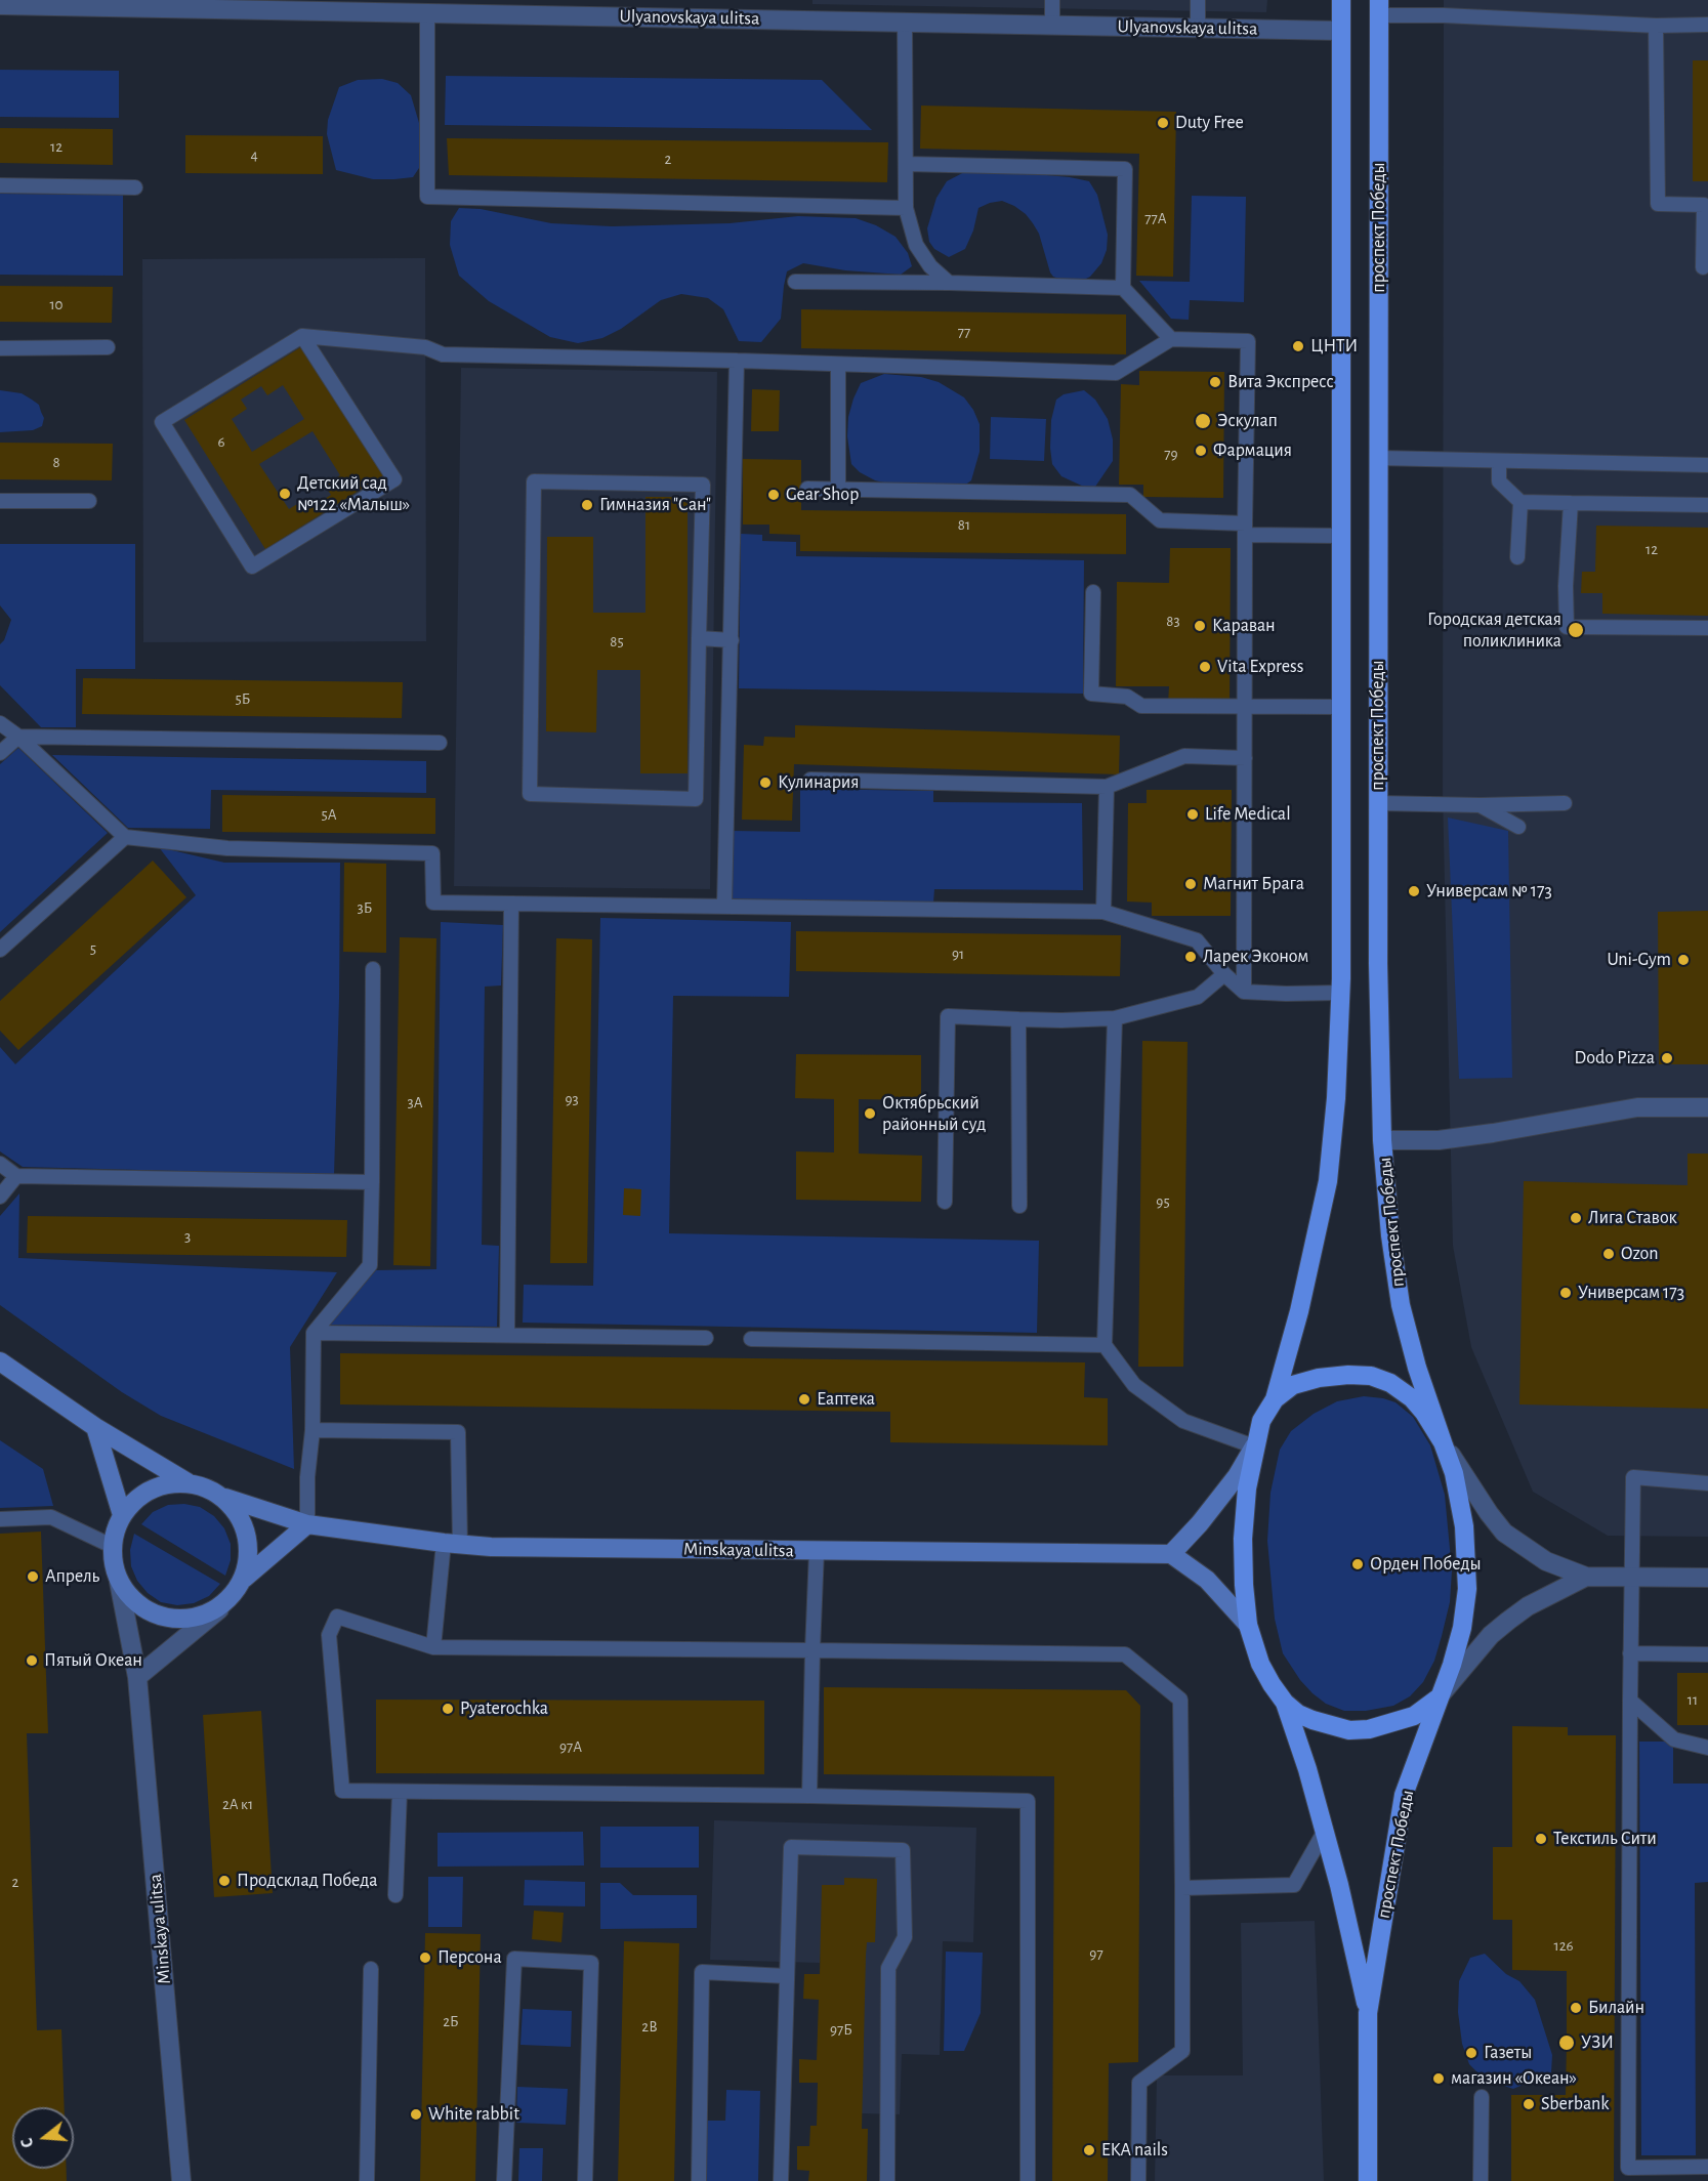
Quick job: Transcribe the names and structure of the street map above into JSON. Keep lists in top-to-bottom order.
{
  "streets": {
    "main road": ["проспект Победы", "Minskaya ulitsa"],
    "street": ["Ulyanovskaya ulitsa"]
  },
  "crossings": [
    ["Ulyanovskaya ulitsa", "проспект Победы"]
  ],
  "places": [
    "Duty Free",
    "ЦНТИ",
    "Вита Экспресс",
    "Эскулап",
    "Фармация",
    "Детский сад №122 «Малыш»",
    "Gear Shop",
    "Гимназия \"Сан\"",
    "Караван",
    "Городская детская поликлиника",
    "Vita Express",
    "Кулинария",
    "Life Medical",
    "Магнит Брага",
    "Универсам № 173",
    "Ларек Эконом",
    "Uni-Gym",
    "Dodo Pizza",
    "Октябрьский районный суд",
    "Лига Ставок",
    "Ozon",
    "Универсам 173",
    "Еаптека",
    "Орден Победы",
    "Апрель",
    "Пятый Океан",
    "Pyaterochka",
    "Текстиль Сити",
    "Продсклад Победа",
    "Персона",
    "Билайн",
    "УЗИ",
    "Газеты",
    "магазин «Океан»",
    "Sberbank",
    "White rabbit",
    "EKA nails"
  ],
  "house_numbers": [
    "12",
    "4",
    "2",
    "77А",
    "10",
    "77",
    "6",
    "79",
    "8",
    "81",
    "12",
    "83",
    "85",
    "5Б",
    "5А",
    "3Б",
    "5",
    "91",
    "93",
    "3А",
    "95",
    "3",
    "11",
    "97А",
    "2А к1",
    "2",
    "126",
    "97",
    "2Б",
    "2В",
    "97Б"
  ],
  "north": "left"
}
